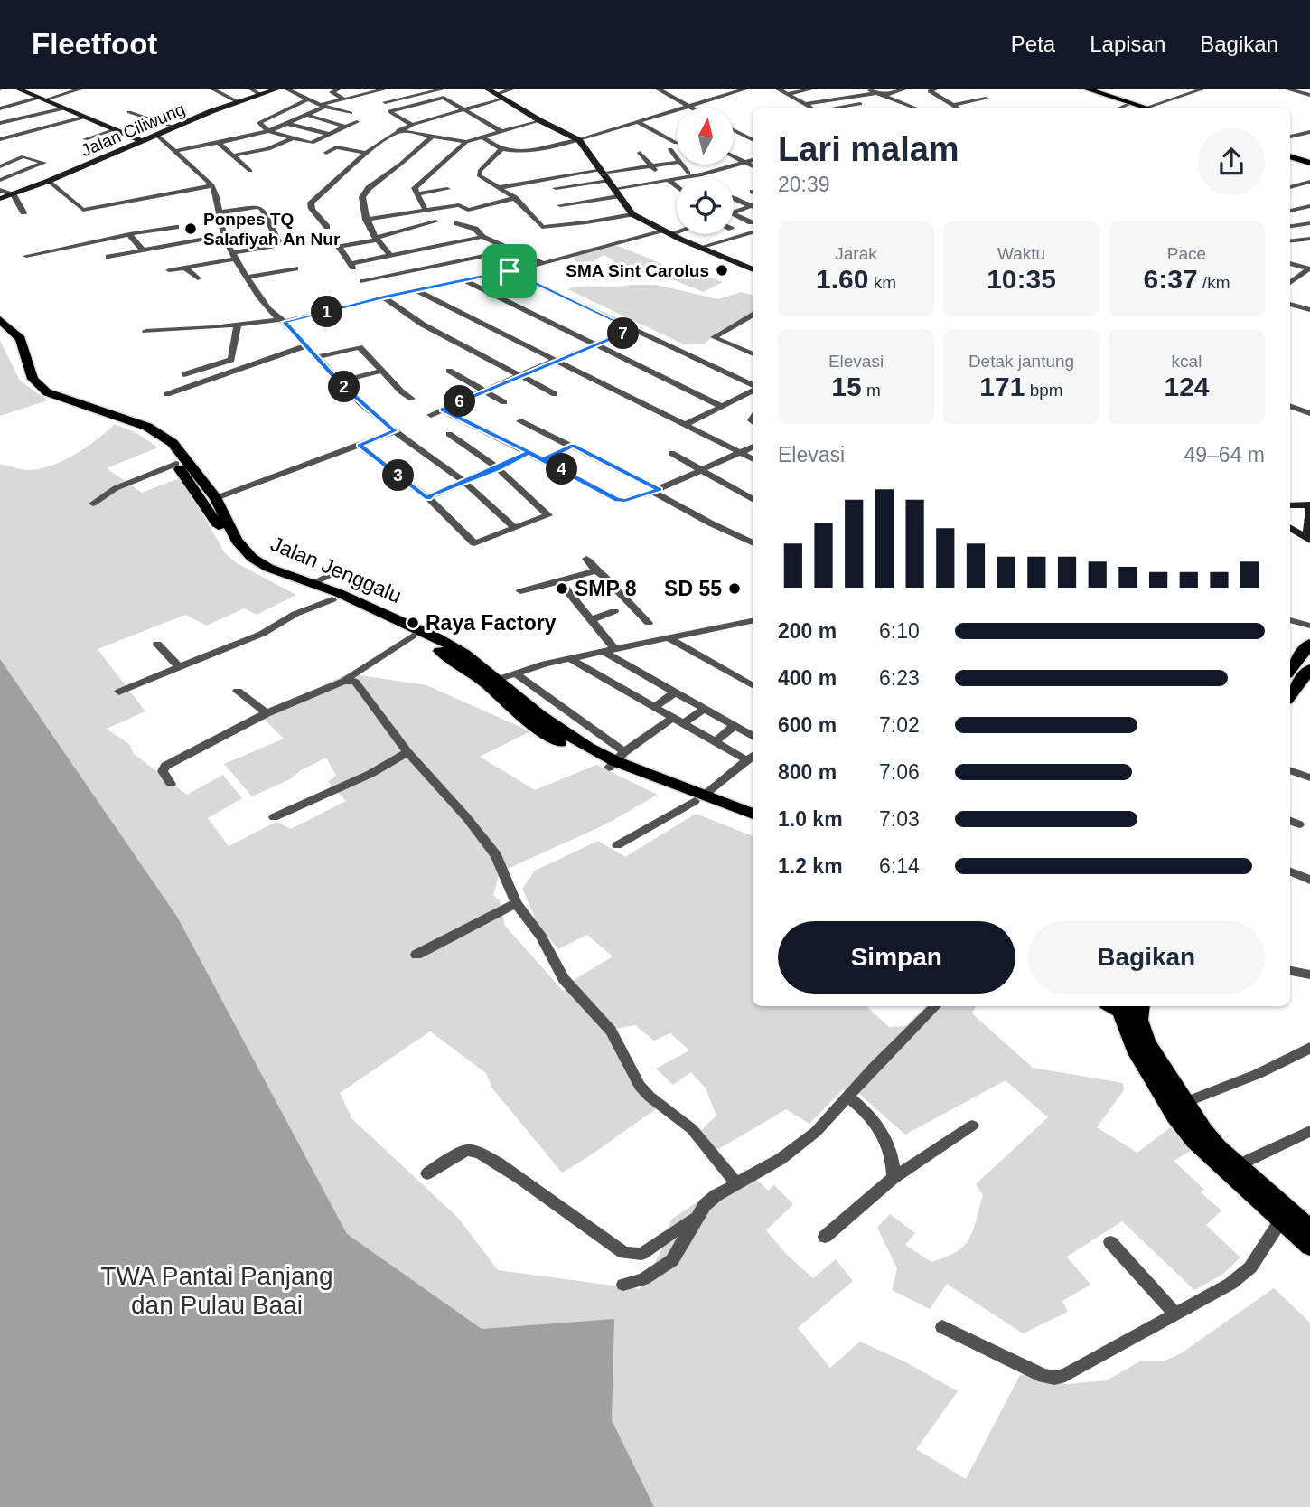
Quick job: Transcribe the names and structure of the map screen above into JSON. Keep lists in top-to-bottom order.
{
  "streets": {
    "main road": ["Jalan Jenggalu"],
    "street": ["Jalan Ciliwung"]
  },
  "parks": ["TWA Pantai Panjang dan Pulau Baai"],
  "places": [
    "Ponpes TQ Salafiyah An Nur",
    "SMA Sint Carolus",
    "SMP 8",
    "SD 55",
    "Raya Factory"
  ],
  "north": "top",
  "page": {
    "header": "Fleetfoot",
    "nav": ["Peta", "Lapisan", "Bagikan"],
    "heading": ["Lari malam", "20:39"],
    "stats": [
      ["Jarak", "1.60 km"],
      ["Waktu", "10:35"],
      ["Pace", "6:37 /km"],
      ["Elevasi", "15 m"],
      ["Detak jantung", "171 bpm"],
      ["kcal", "124"]
    ],
    "pins": [
      "1",
      "7",
      "2",
      "6",
      "4",
      "3"
    ],
    "chart": ["Elevasi", "49–64 m"],
    "list": [
      {
        "name": "200 m",
        "note": "6:10"
      },
      {
        "name": "400 m",
        "note": "6:23"
      },
      {
        "name": "600 m",
        "note": "7:02"
      },
      {
        "name": "800 m",
        "note": "7:06"
      },
      {
        "name": "1.0 km",
        "note": "7:03"
      },
      {
        "name": "1.2 km",
        "note": "6:14"
      }
    ],
    "buttons": ["Simpan", "Bagikan"]
  }
}
